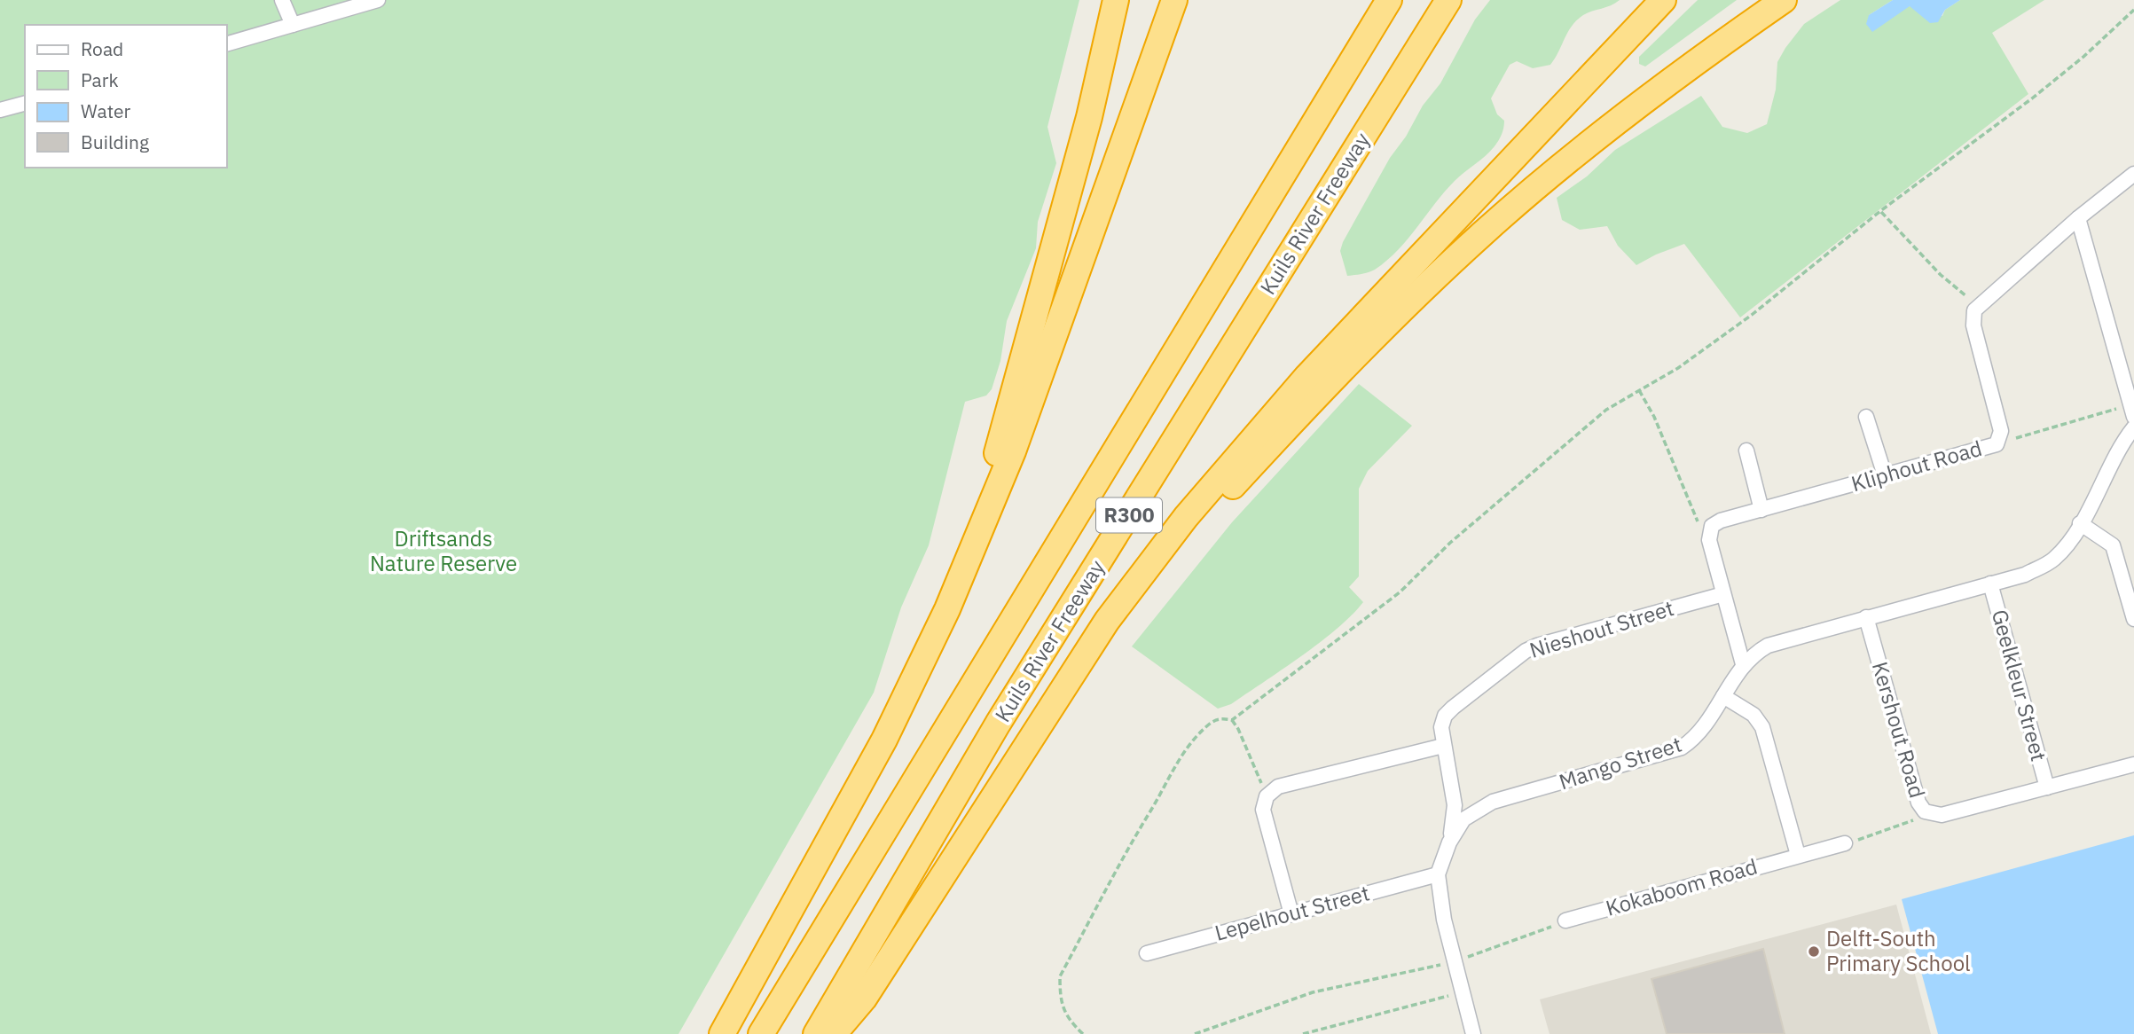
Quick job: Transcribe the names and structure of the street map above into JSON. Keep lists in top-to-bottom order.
{
  "streets": {
    "highway": ["Kuils River Freeway", "R300"],
    "street": [
      "Kliphout Road",
      "Nieshout Street",
      "Geelkleur Street",
      "Kershout Road",
      "Mango Street",
      "Kokaboom Road",
      "Lepelhout Street"
    ]
  },
  "crossings": [
    ["Nieshout Street", "Mango Street"],
    ["Geelkleur Street", "Kershout Road"],
    ["Geelkleur Street", "Mango Street"],
    ["Kershout Road", "Mango Street"],
    ["Mango Street", "Lepelhout Street"]
  ],
  "parks": ["Driftsands Nature Reserve"],
  "places": ["Delft-South Primary School"],
  "legend": [
    "Road",
    "Park",
    "Water",
    "Building"
  ]
}
